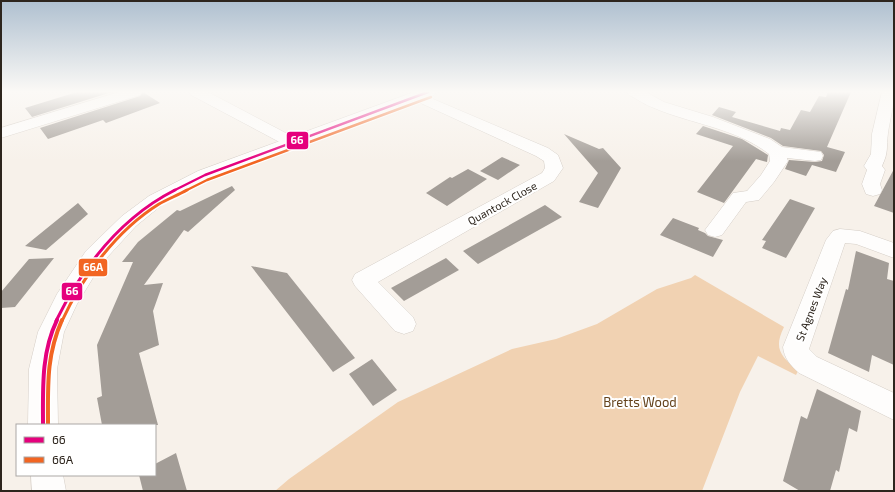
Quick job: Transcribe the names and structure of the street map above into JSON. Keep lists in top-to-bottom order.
{
  "streets": {
    "street": ["Quantock Close", "St Agnes Way"]
  },
  "parks": ["Bretts Wood"],
  "lines": ["transit line 66", "transit line 66A"],
  "legend": ["66", "66A"]
}
